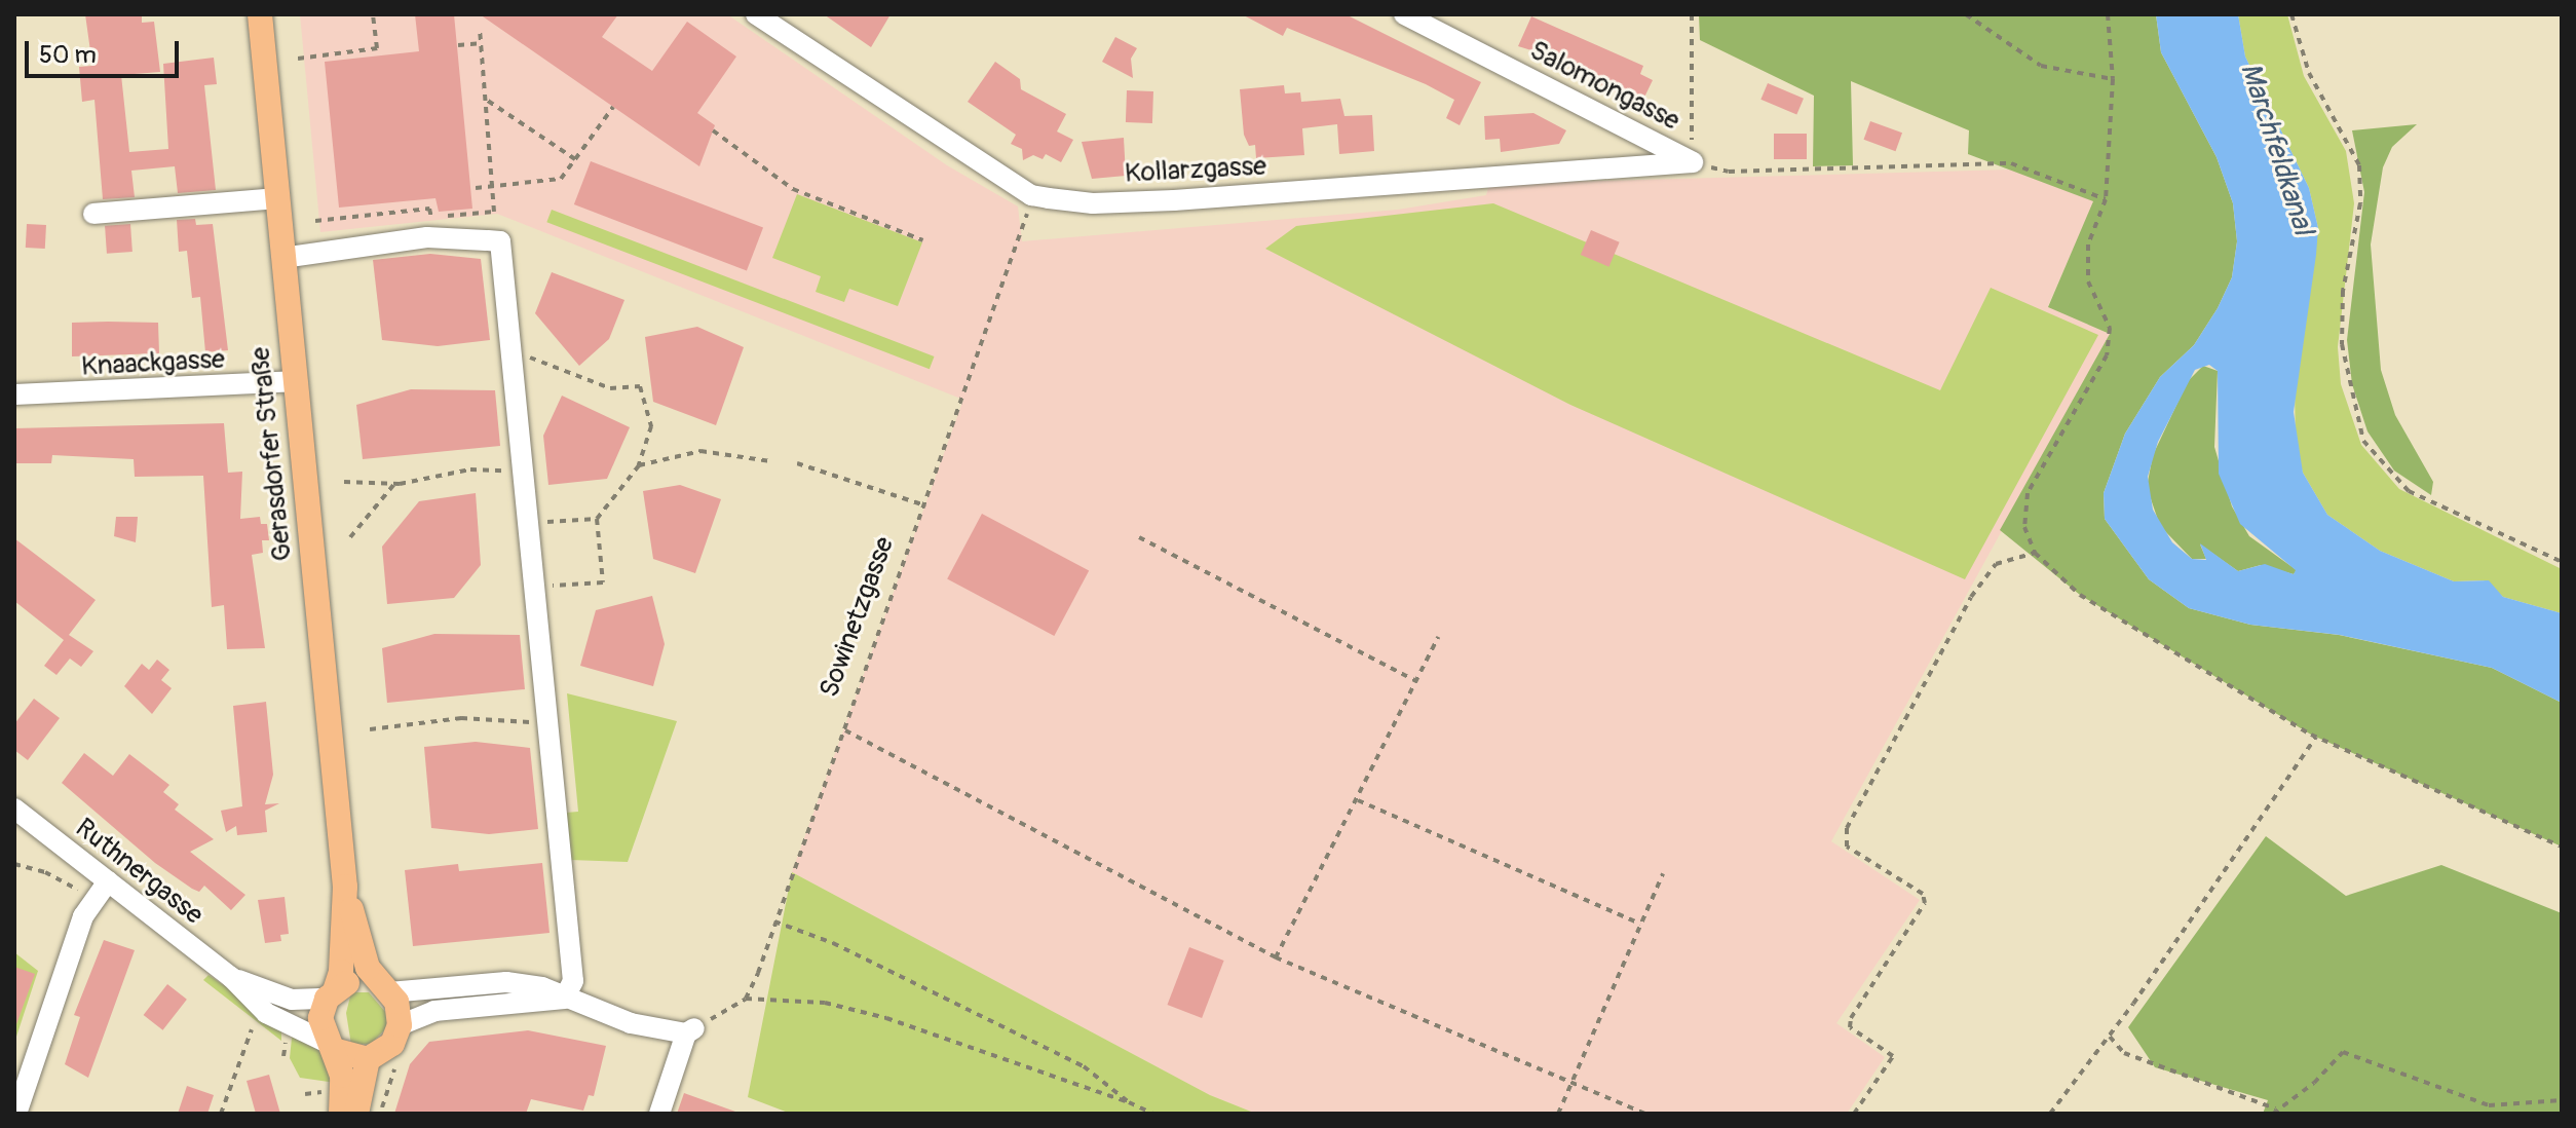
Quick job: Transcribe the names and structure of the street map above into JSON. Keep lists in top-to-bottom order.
{
  "streets": {
    "main road": ["Gerasdorfer Straße"],
    "street": [
      "Salomongasse",
      "Kollarzgasse",
      "Knaackgasse",
      "Ruthnergasse"
    ],
    "path": ["Sowinetzgasse"]
  },
  "crossings": [
    ["Salomongasse", "Kollarzgasse"],
    ["Kollarzgasse", "Sowinetzgasse"],
    ["Knaackgasse", "Gerasdorfer Straße"],
    ["Gerasdorfer Straße", "Ruthnergasse"]
  ],
  "water": ["Marchfeldkanal"],
  "scale_bar": "50 m"
}
